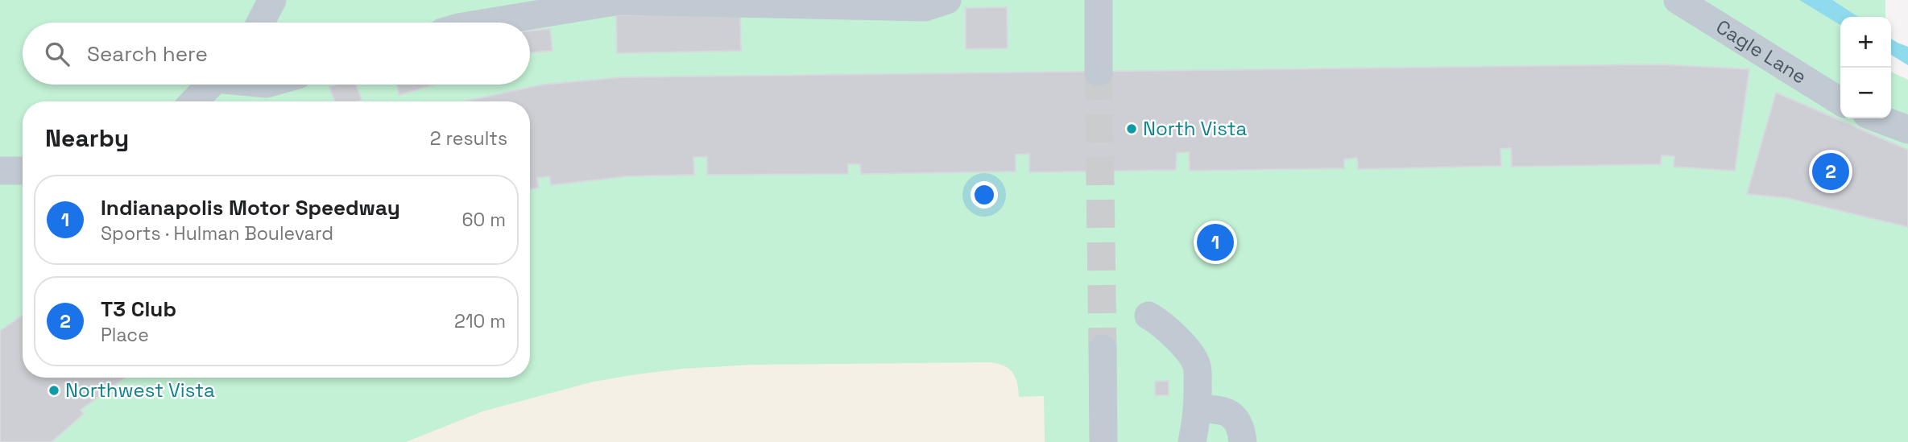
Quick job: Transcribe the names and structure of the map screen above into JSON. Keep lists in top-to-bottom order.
{
  "streets": {
    "street": ["Cagle Lane"]
  },
  "places": ["North Vista", "Northwest Vista"],
  "page": {
    "map_buttons": ["+", "−"],
    "search": "Search here",
    "heading": ["Nearby", "2 results"],
    "pins": ["2", "1"],
    "list": [
      {
        "mark": "1",
        "name": "Indianapolis Motor Speedway",
        "note": "Sports · Hulman Boulevard",
        "value": "60 m"
      },
      {
        "mark": "2",
        "name": "T3 Club",
        "note": "Place",
        "value": "210 m"
      }
    ]
  }
}
